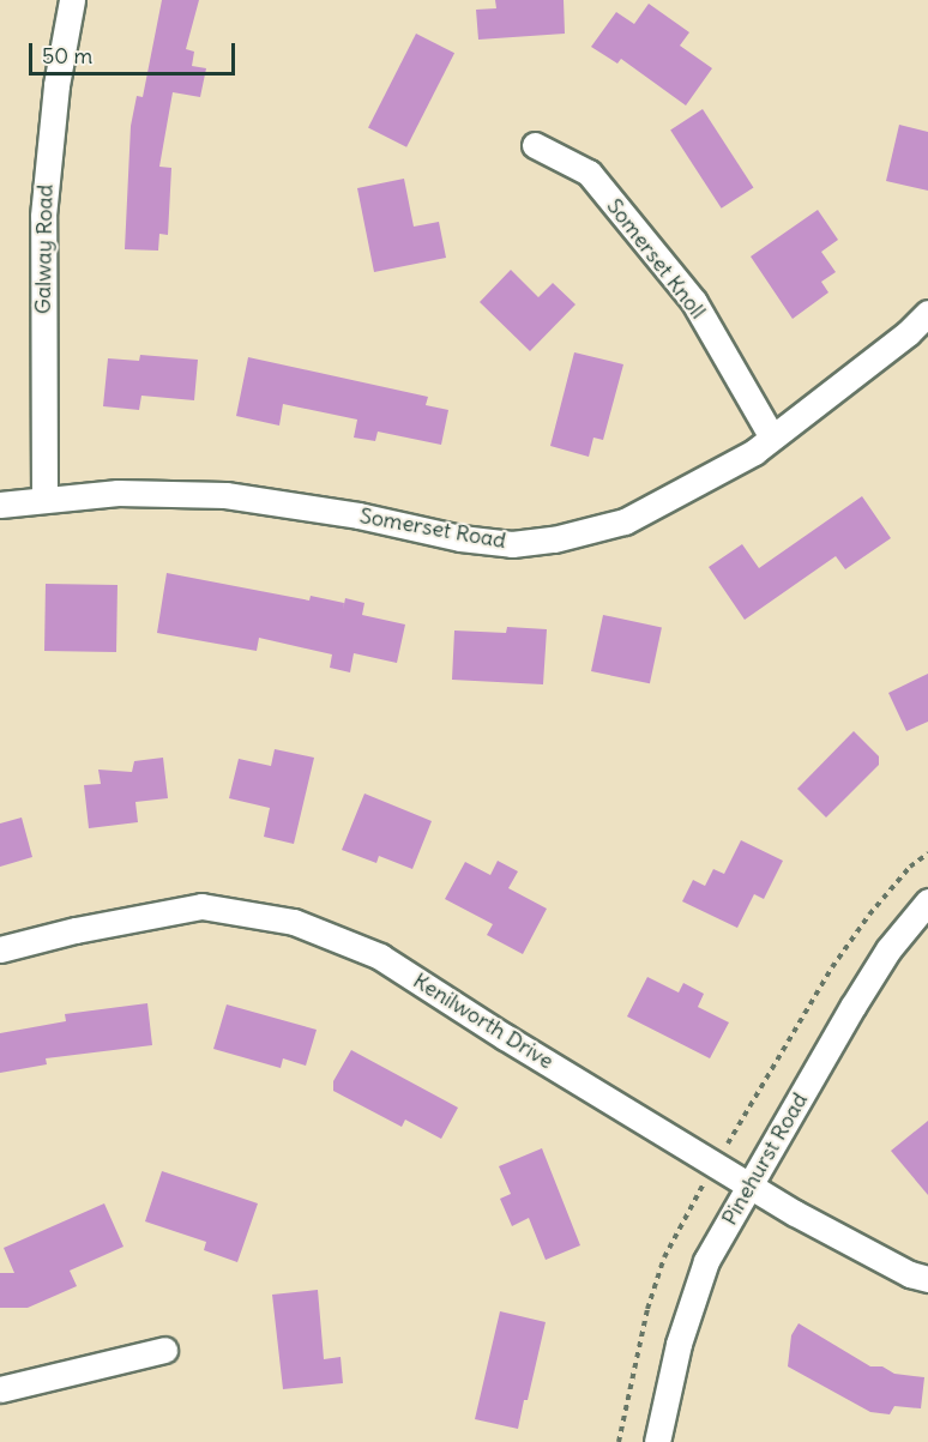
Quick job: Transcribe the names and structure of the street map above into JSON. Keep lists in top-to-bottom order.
{
  "streets": {
    "street": [
      "Galway Road",
      "Somerset Knoll",
      "Somerset Road",
      "Kenilworth Drive",
      "Pinehurst Road"
    ]
  },
  "crossings": [
    ["Galway Road", "Somerset Road"],
    ["Somerset Knoll", "Somerset Road"],
    ["Kenilworth Drive", "Pinehurst Road"]
  ],
  "scale_bar": "50 m"
}
